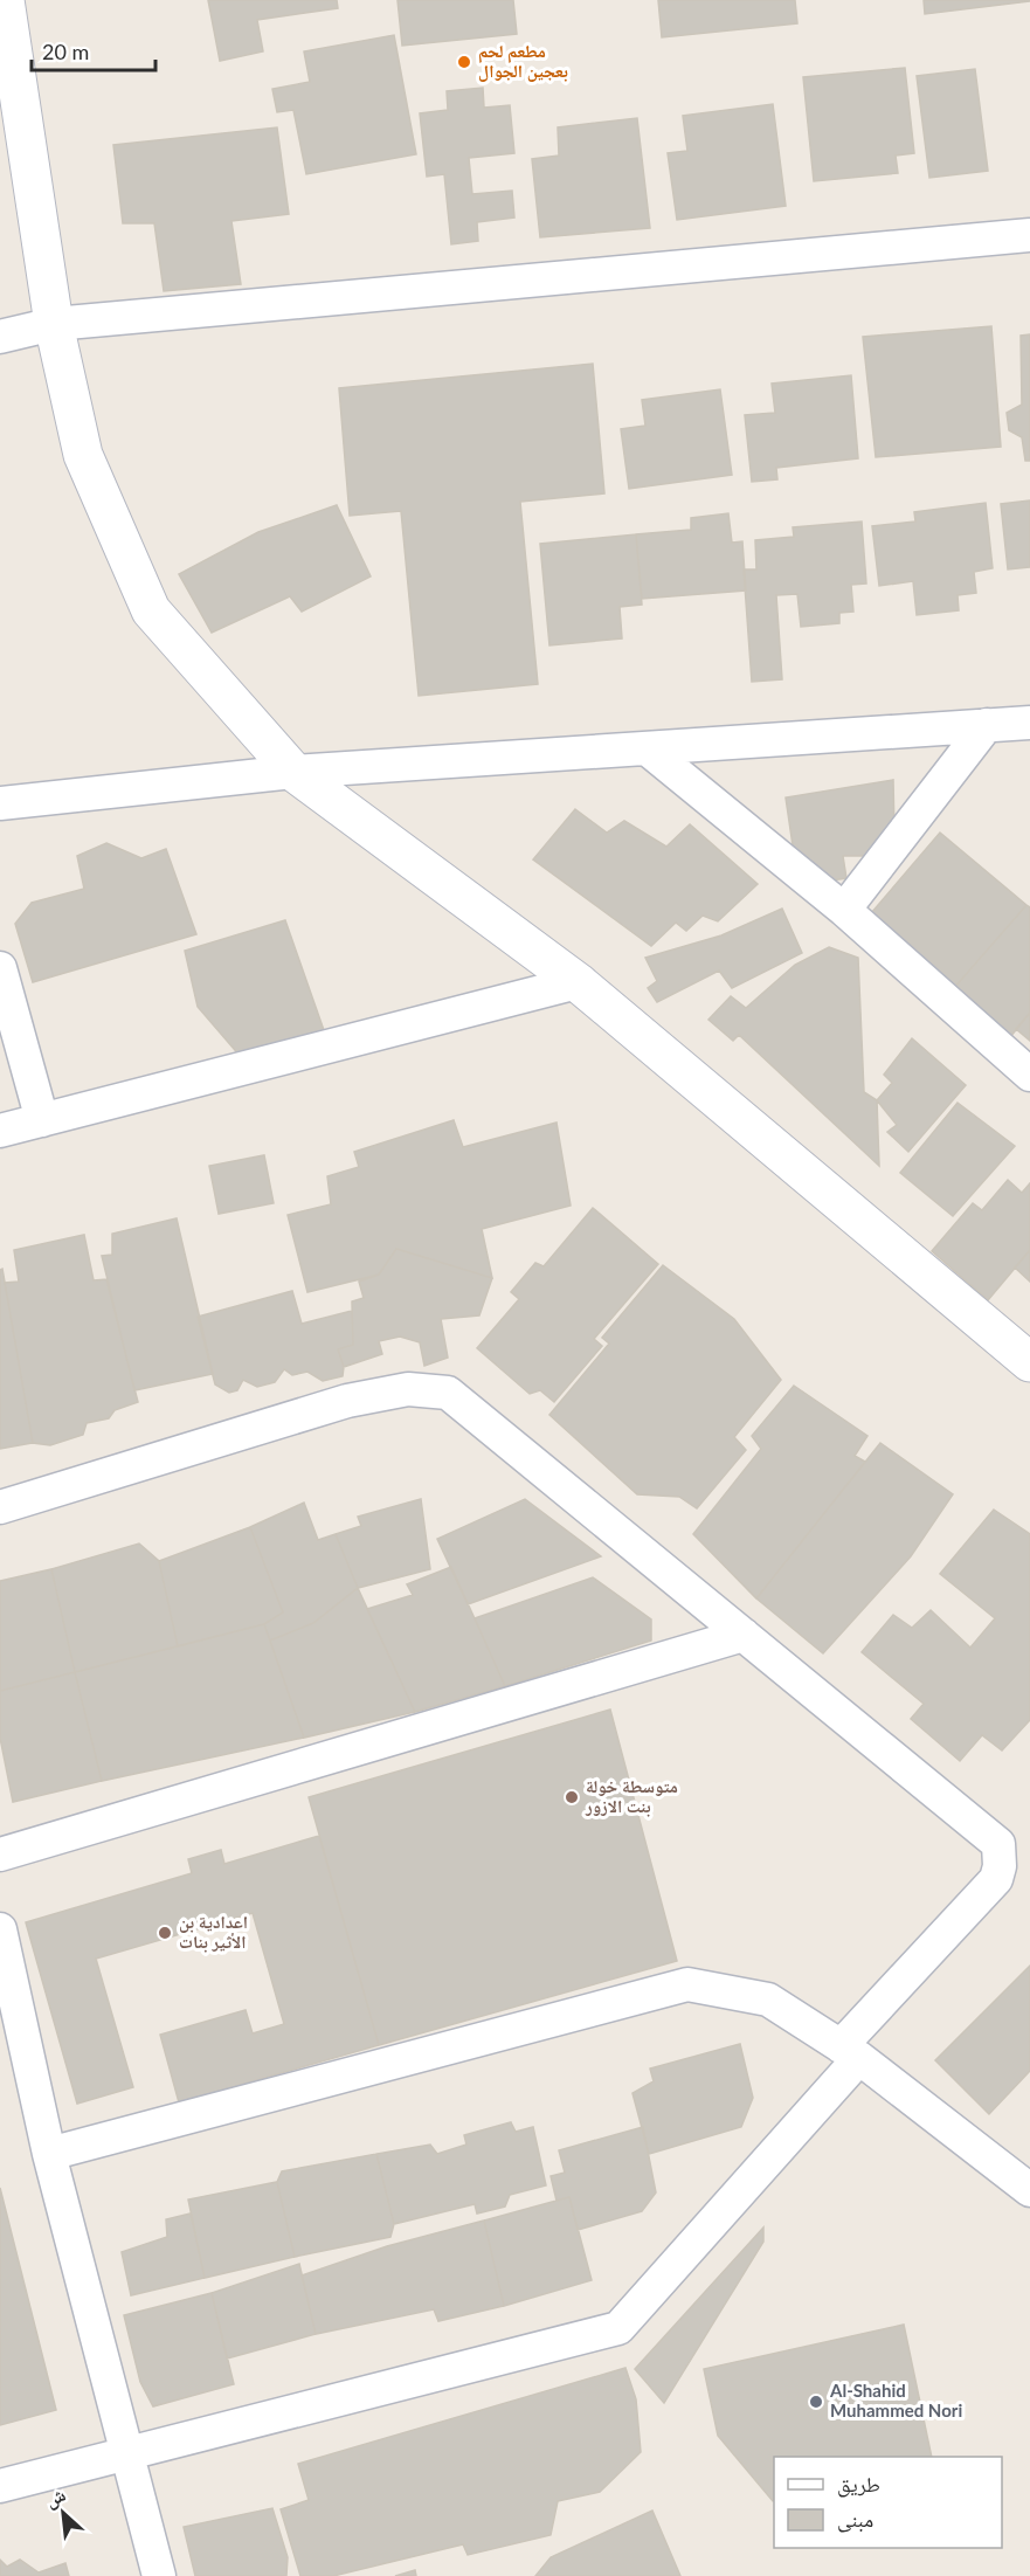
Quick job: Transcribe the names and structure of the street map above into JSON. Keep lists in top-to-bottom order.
{
  "places": [
    "مطعم لحم بعجين الجوال",
    "متوسطة خولة بنت الازور",
    "اعدادية بن الأثير بنات",
    "Al-Shahid Muhammed Nori"
  ],
  "legend": ["طريق", "مبنى"],
  "scale_bar": "20 m",
  "north": "top left"
}
